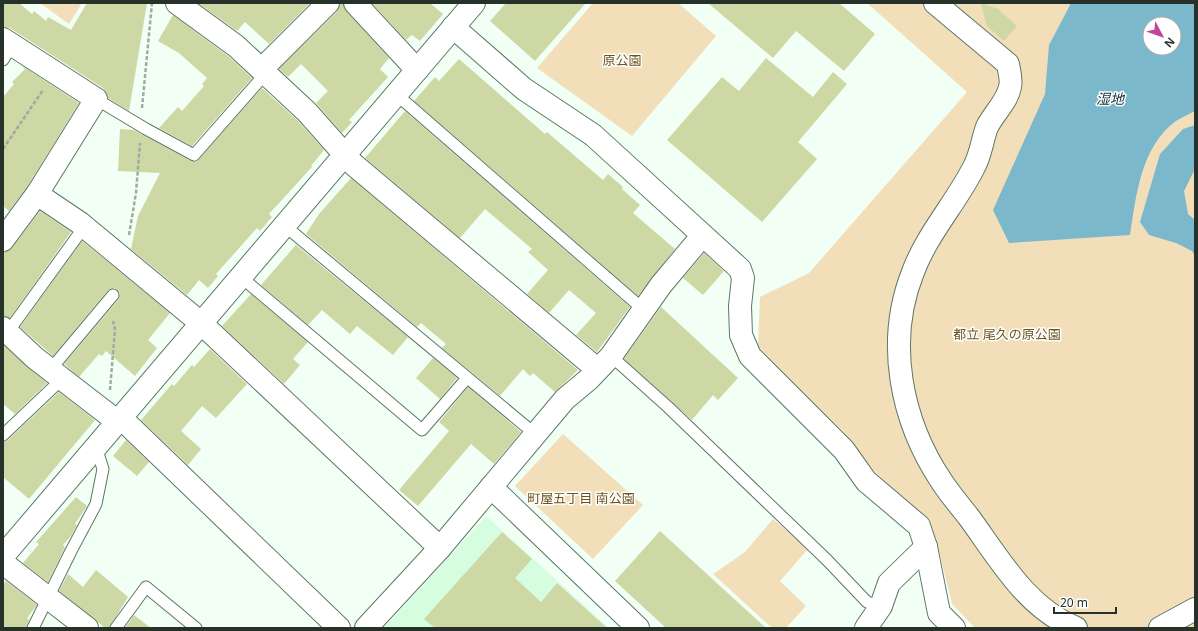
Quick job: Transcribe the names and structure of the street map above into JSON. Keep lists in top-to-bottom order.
{
  "water": ["湿地"],
  "parks": ["原公園", "都立 尾久の原公園", "町屋五丁目 南公園"],
  "scale_bar": "20 m",
  "north": "bottom right"
}
